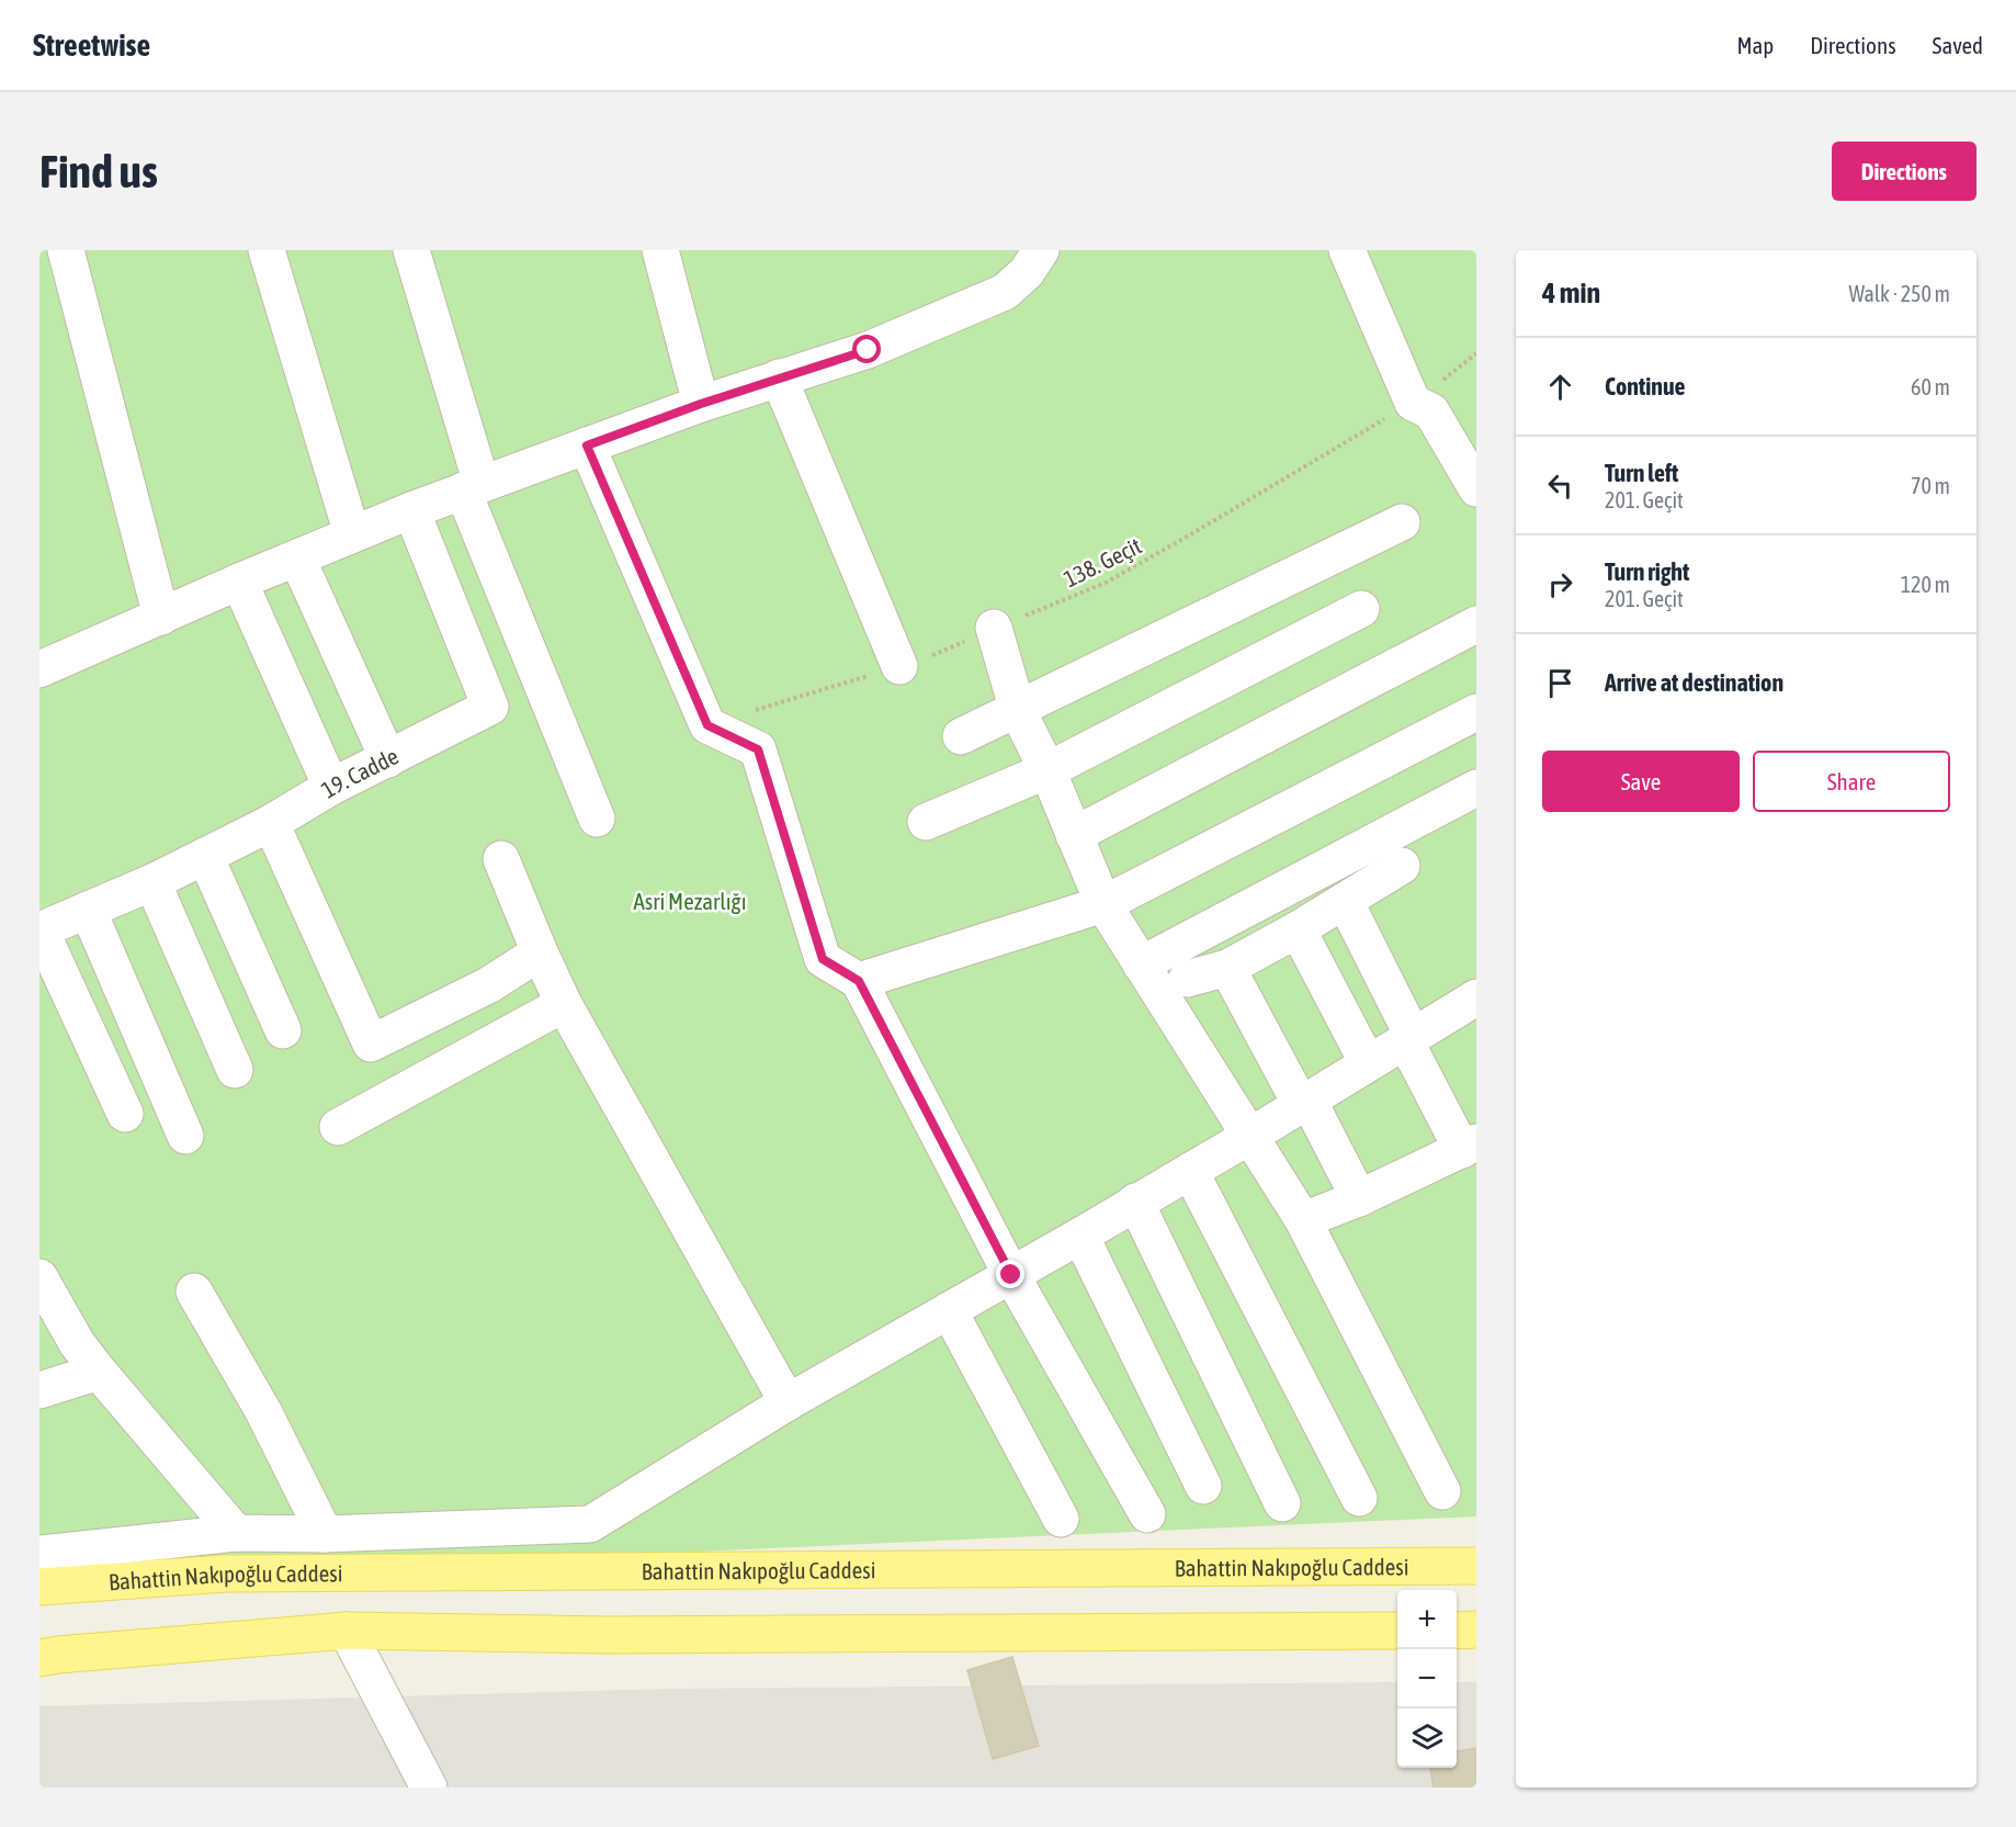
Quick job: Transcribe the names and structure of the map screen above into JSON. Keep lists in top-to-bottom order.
{
  "streets": {
    "main road": ["Bahattin Nakıpoğlu Caddesi"],
    "street": ["19. Cadde"],
    "path": ["138. Geçit"]
  },
  "parks": ["Asri Mezarlığı"],
  "page": {
    "header": "Streetwise",
    "nav": ["Map", "Directions", "Saved"],
    "buttons": [
      "Directions",
      ["Save", "Share"]
    ],
    "title": "Find us",
    "heading": ["4 min", "Walk · 250 m"],
    "list": [
      ["Continue", "60 m"],
      ["Turn left", "201. Geçit", "70 m"],
      ["Turn right", "201. Geçit", "120 m"],
      "Arrive at destination"
    ],
    "map_buttons": ["+", "−"]
  }
}
